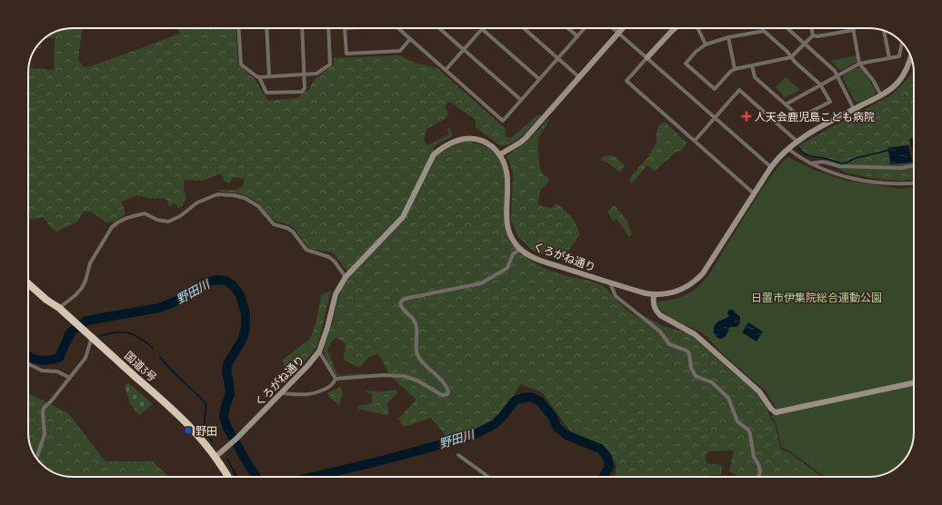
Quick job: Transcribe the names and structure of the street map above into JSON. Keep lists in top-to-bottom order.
{
  "streets": {
    "highway": ["国道3号"],
    "street": ["くろがね通り"]
  },
  "crossings": [
    ["くろがね通り", "国道3号"]
  ],
  "water": ["野田川"],
  "parks": ["日置市伊集院総合運動公園"],
  "places": {
    "health": ["人天会鹿児島こども病院"],
    "transit": ["野田"]
  }
}
